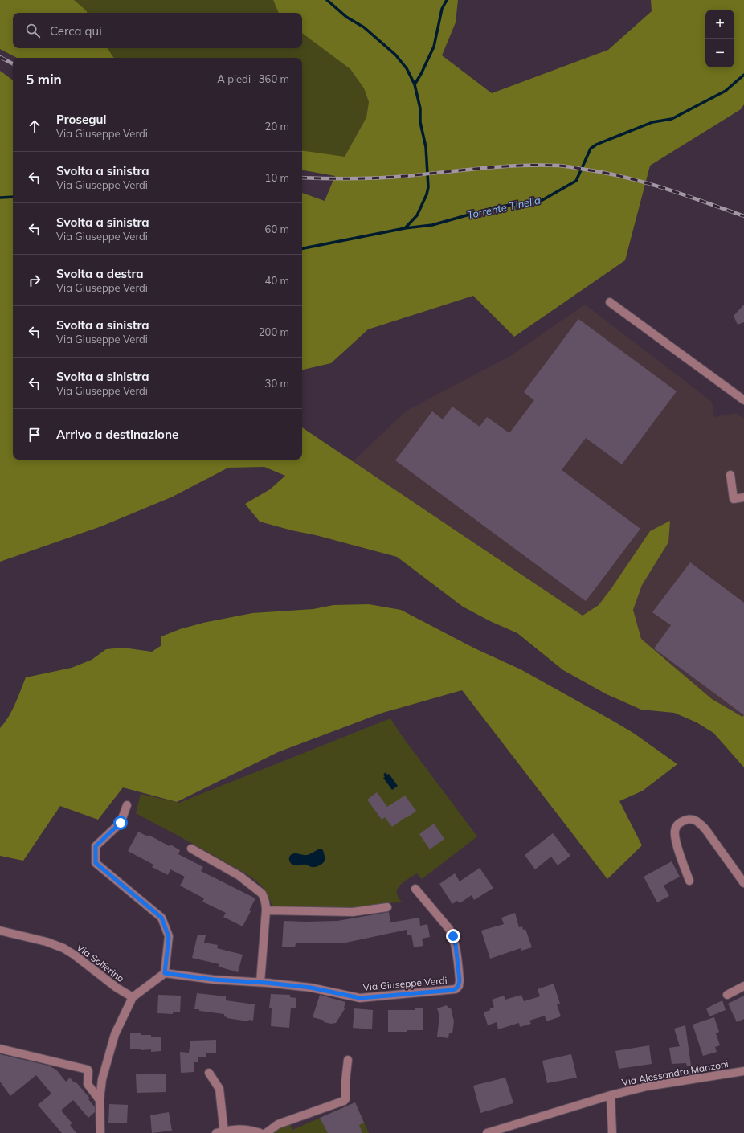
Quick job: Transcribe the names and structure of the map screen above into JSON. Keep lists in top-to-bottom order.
{
  "streets": {
    "street": ["Via Solferino", "Via Giuseppe Verdi", "Via Alessandro Manzoni"]
  },
  "water": ["Torrente Tinella"],
  "page": {
    "map_buttons": ["+", "−"],
    "search": "Cerca qui",
    "heading": ["5 min", "A piedi · 360 m"],
    "list": [
      ["Prosegui", "Via Giuseppe Verdi", "20 m"],
      ["Svolta a sinistra", "Via Giuseppe Verdi", "10 m"],
      ["Svolta a sinistra", "Via Giuseppe Verdi", "60 m"],
      ["Svolta a destra", "Via Giuseppe Verdi", "40 m"],
      ["Svolta a sinistra", "Via Giuseppe Verdi", "200 m"],
      ["Svolta a sinistra", "Via Giuseppe Verdi", "30 m"],
      "Arrivo a destinazione"
    ]
  }
}
